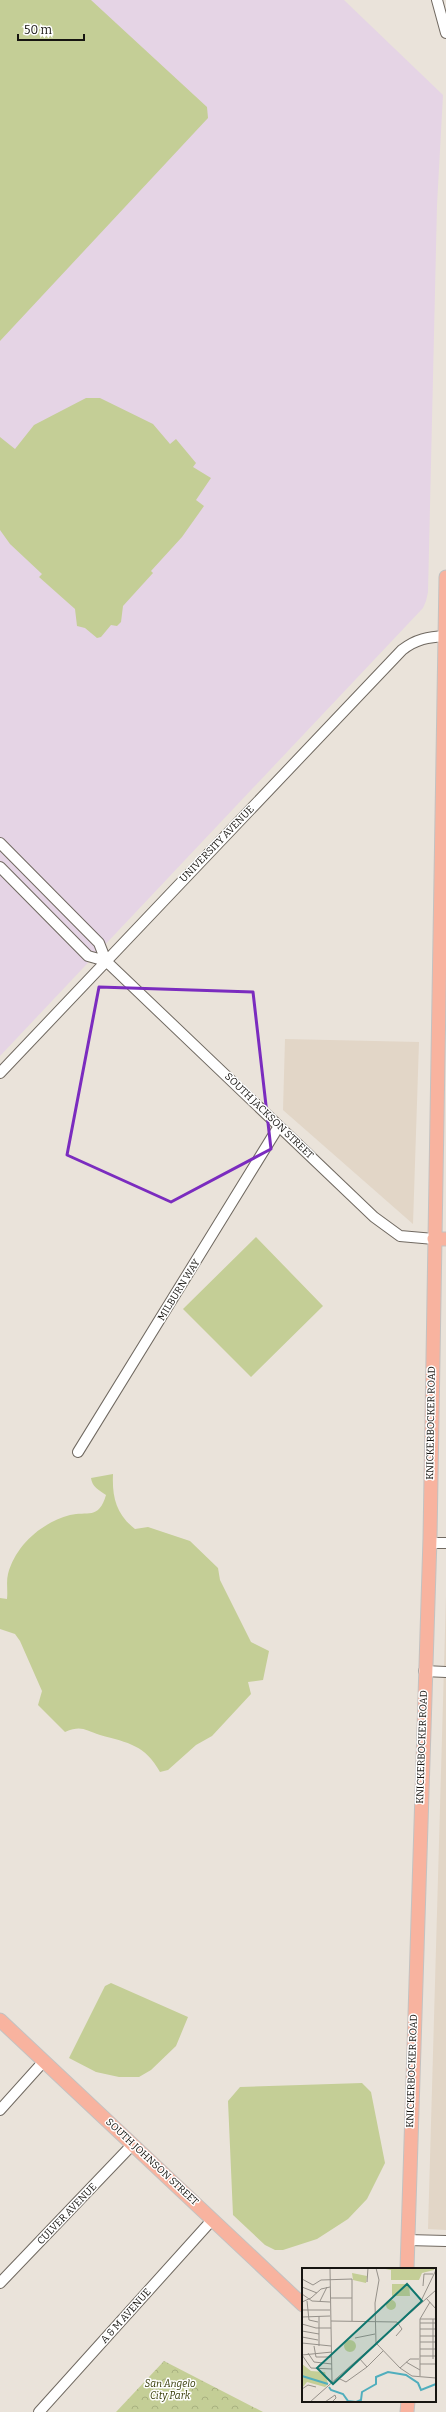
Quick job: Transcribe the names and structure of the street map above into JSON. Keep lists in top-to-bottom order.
{
  "streets": {
    "main road": ["KNICKERBOCKER ROAD", "SOUTH JOHNSON STREET"],
    "street": [
      "UNIVERSITY AVENUE",
      "SOUTH JACKSON STREET",
      "MILBURN WAY",
      "CULVER AVENUE",
      "A & M AVENUE"
    ]
  },
  "crossings": [
    ["UNIVERSITY AVENUE", "SOUTH JACKSON STREET"],
    ["UNIVERSITY AVENUE", "KNICKERBOCKER ROAD"],
    ["SOUTH JACKSON STREET", "MILBURN WAY"],
    ["SOUTH JACKSON STREET", "KNICKERBOCKER ROAD"],
    ["SOUTH JOHNSON STREET", "CULVER AVENUE"],
    ["SOUTH JOHNSON STREET", "A & M AVENUE"]
  ],
  "parks": ["San Angelo City Park"],
  "scale_bar": "50 m"
}
